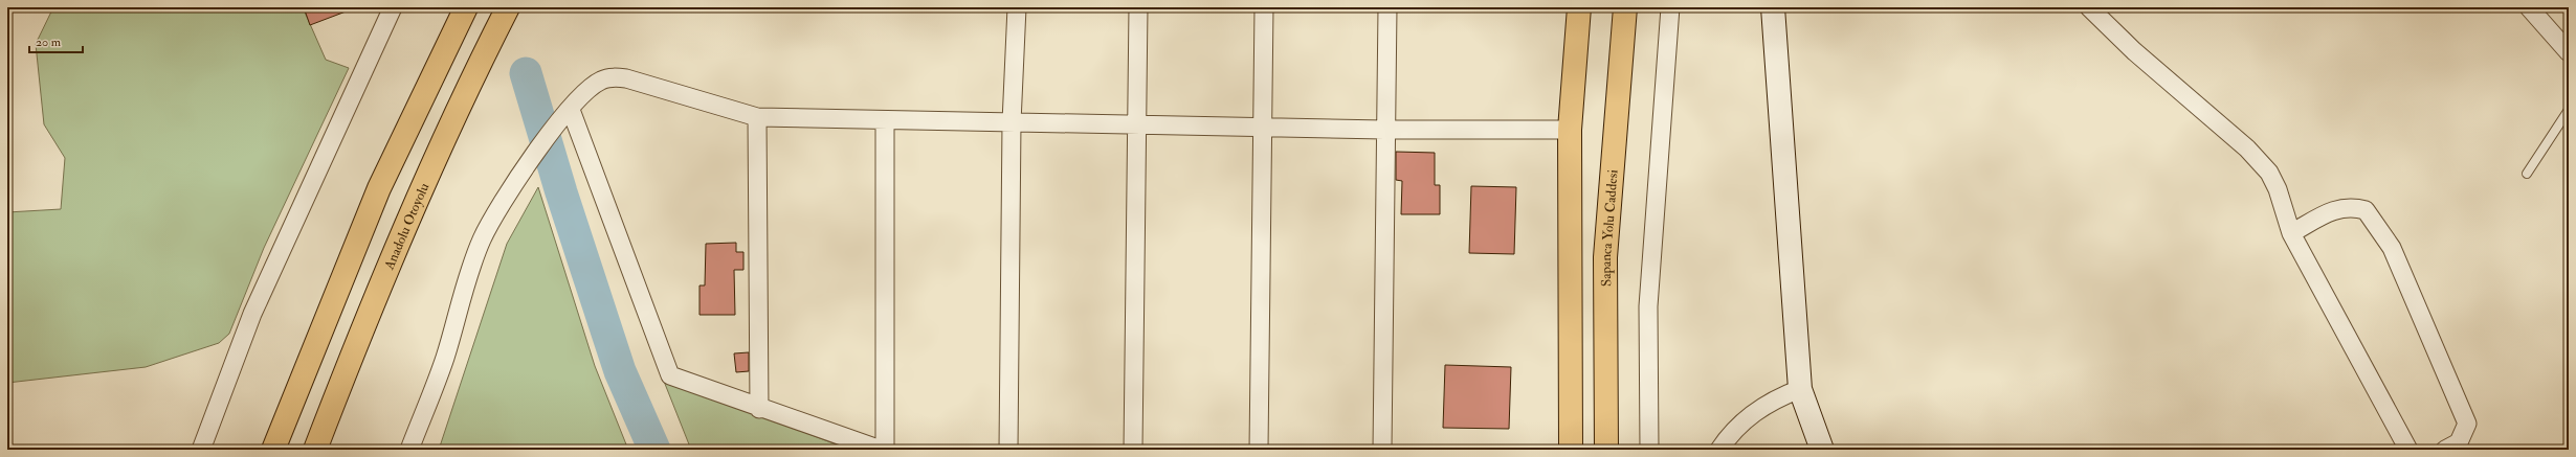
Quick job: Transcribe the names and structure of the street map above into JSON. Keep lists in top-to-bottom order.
{
  "streets": {
    "highway": ["Anadolu Otoyolu", "Sapanca Yolu Caddesi"]
  },
  "scale_bar": "20 m"
}
